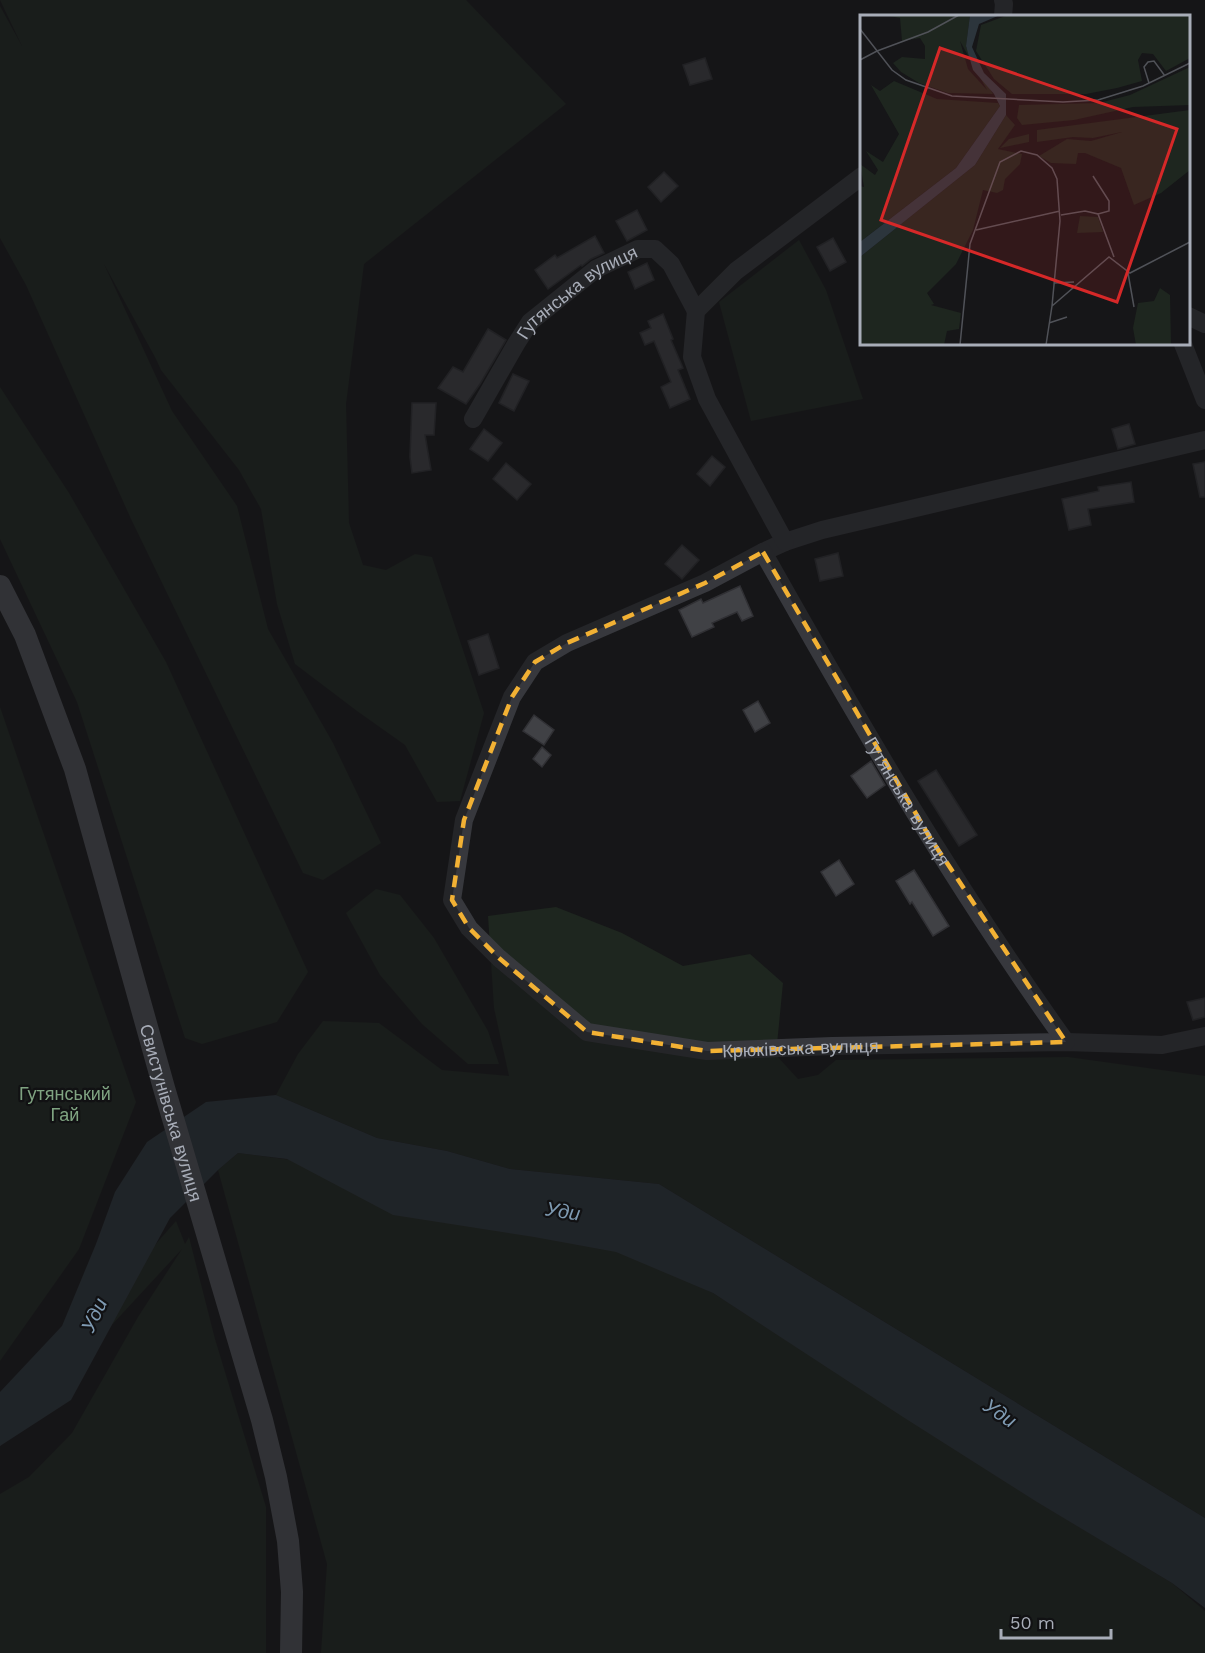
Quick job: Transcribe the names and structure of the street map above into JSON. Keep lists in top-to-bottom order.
{
  "streets": {
    "main road": ["Свистунівська вулиця"],
    "street": ["Гутянська вулиця", "Крюківська вулиця"]
  },
  "crossings": [
    ["Гутянська вулиця", "Крюківська вулиця"]
  ],
  "water": ["Уди"],
  "parks": ["Гутянський Гай"],
  "scale_bar": "50 m"
}
